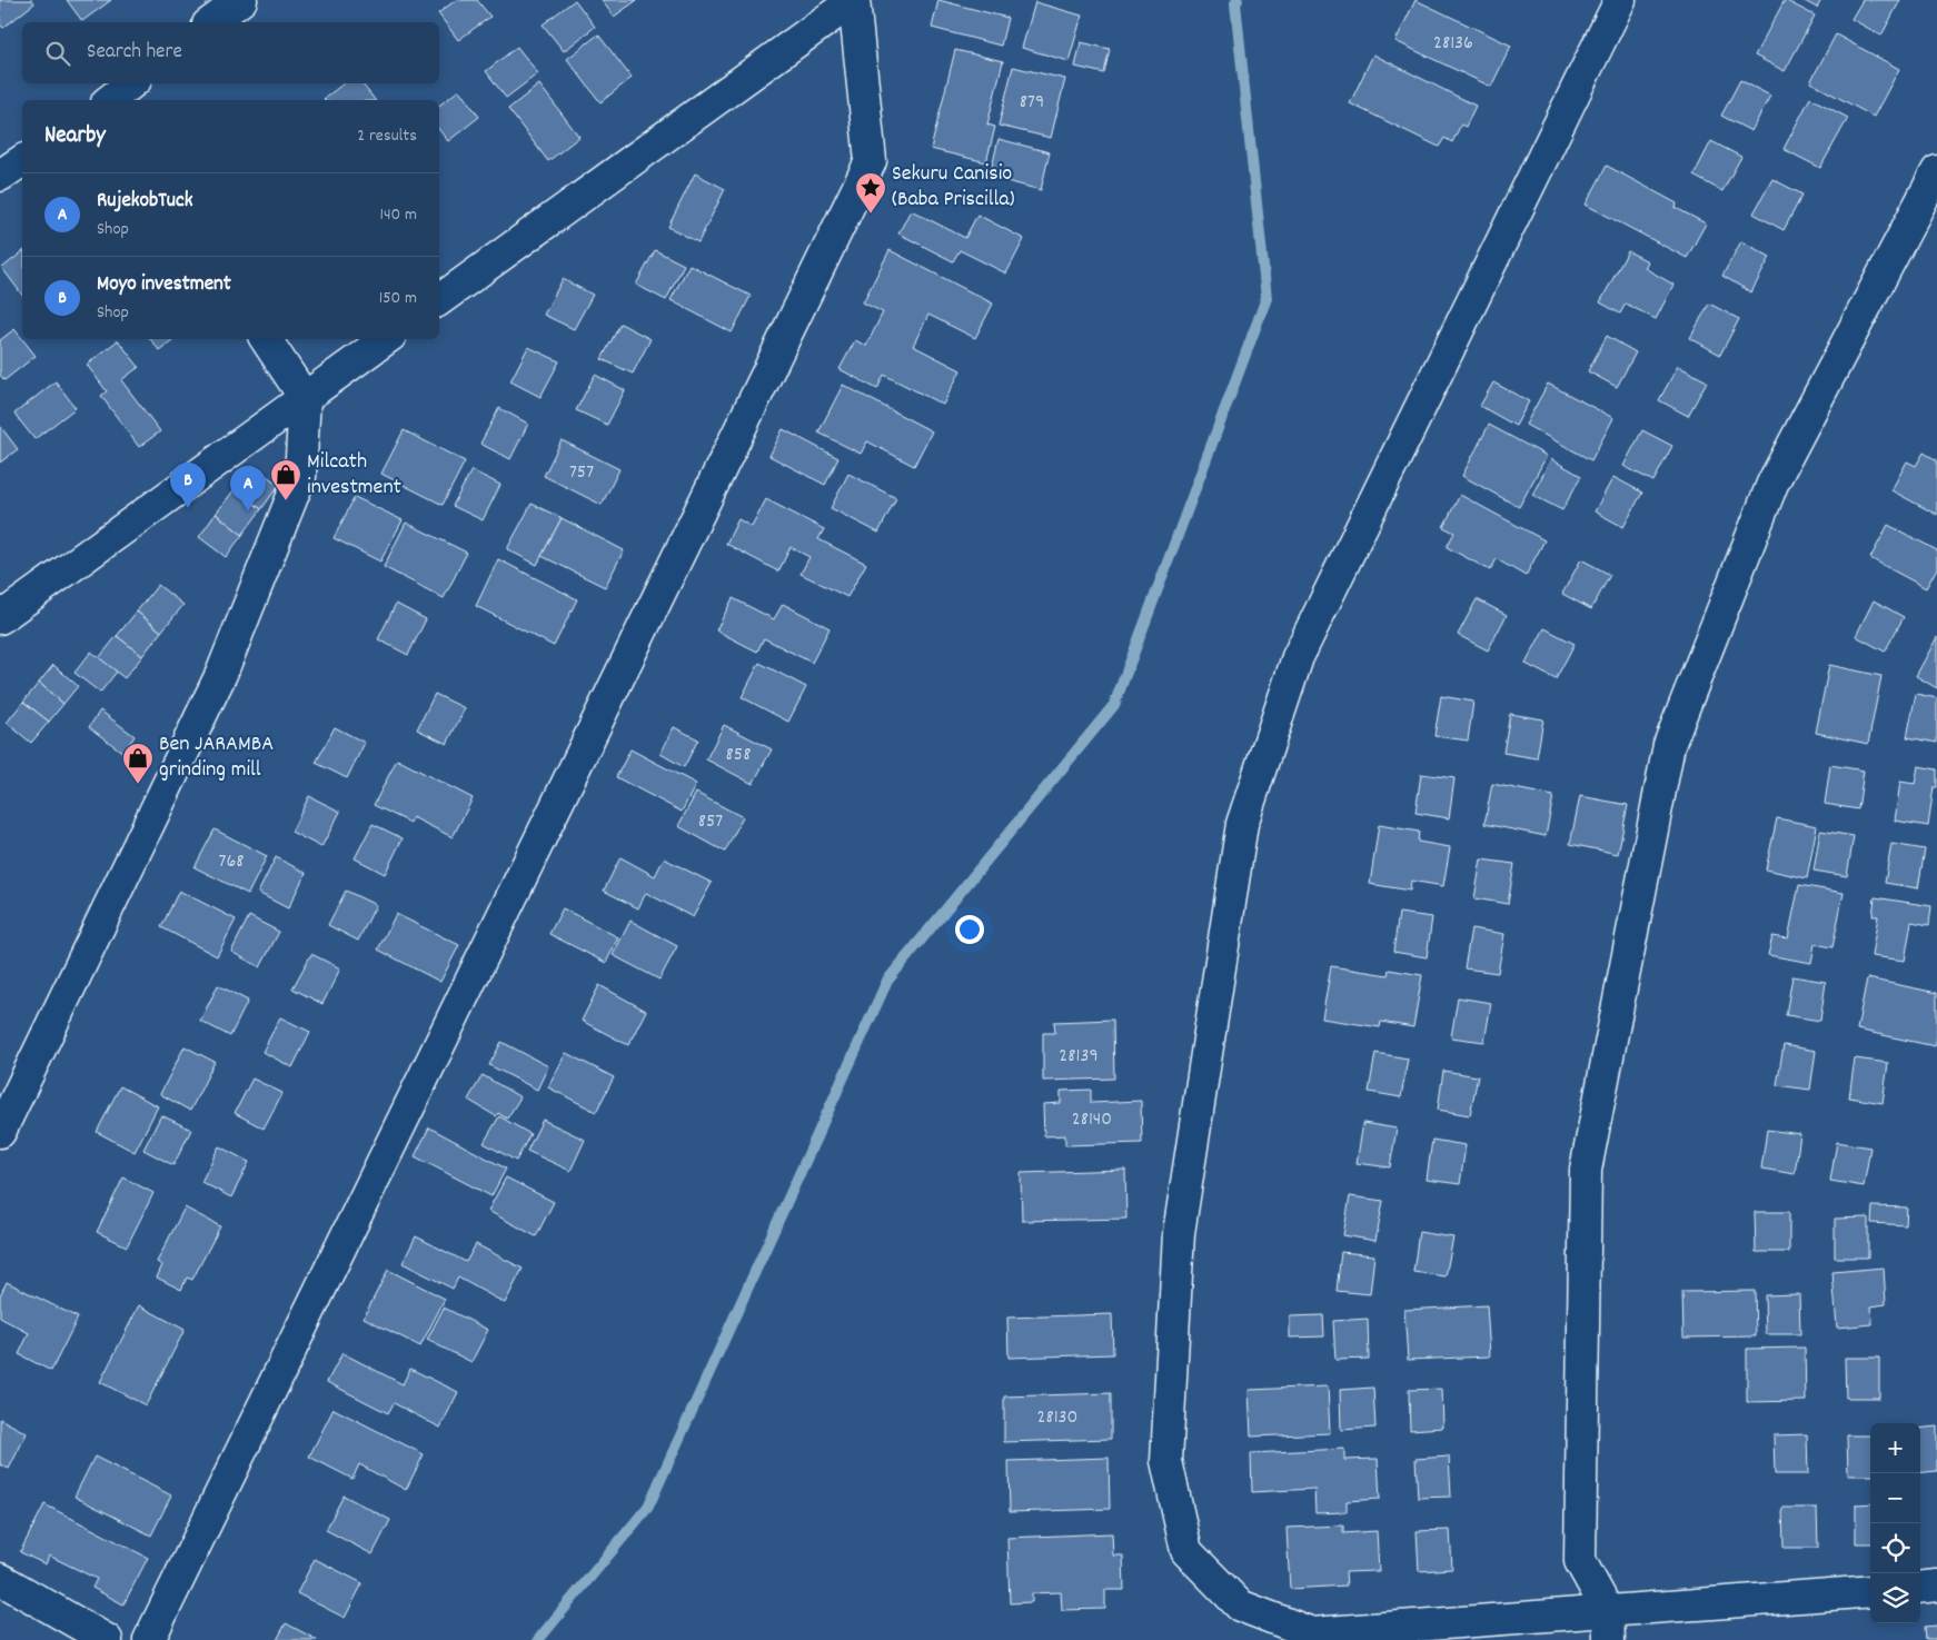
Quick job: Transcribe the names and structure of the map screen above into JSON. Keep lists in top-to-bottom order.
{
  "places": {
    "place": ["Sekuru Canisio (Baba Priscilla)"],
    "shop": ["Milcath investment", "Ben JARAMBA grinding mill"]
  },
  "house_numbers": [
    "28136",
    "879",
    "757",
    "858",
    "857",
    "768",
    "28139",
    "28140",
    "28130"
  ],
  "page": {
    "search": "Search here",
    "heading": ["Nearby", "2 results"],
    "list": [
      {
        "mark": "A",
        "name": "RujekobTuck",
        "note": "Shop",
        "value": "140 m"
      },
      {
        "mark": "B",
        "name": "Moyo investment",
        "note": "Shop",
        "value": "150 m"
      }
    ],
    "pins": ["B", "A"],
    "map_buttons": ["+", "−"]
  }
}
